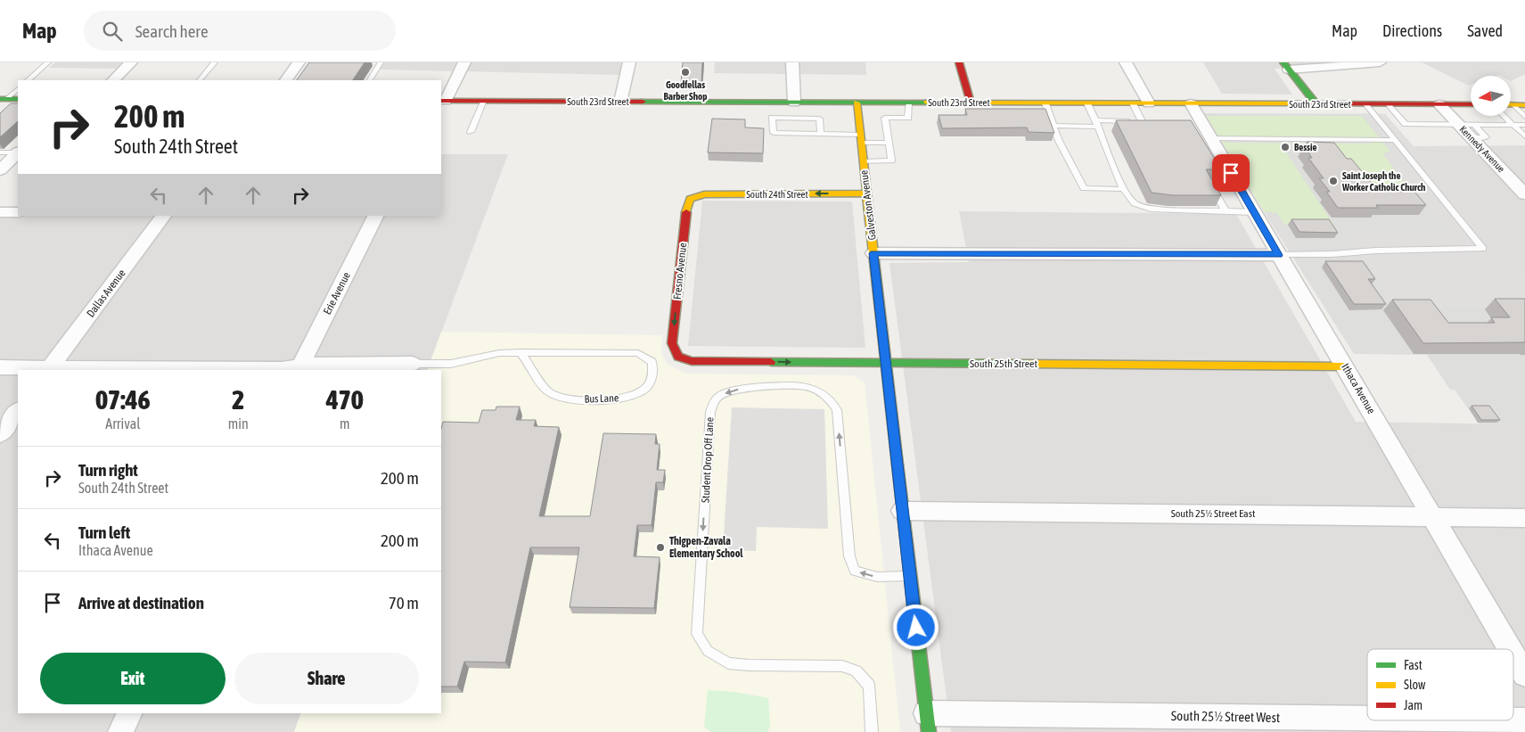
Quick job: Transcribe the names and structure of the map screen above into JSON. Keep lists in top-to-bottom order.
{
  "streets": {
    "street": [
      "South 23rd Street",
      "Kennedy Avenue",
      "South 24th Street",
      "Galveston Avenue",
      "Fresno Avenue",
      "Dallas Avenue",
      "Erie Avenue",
      "South 25th Street",
      "Ithaca Avenue",
      "South 25½ Street East",
      "South 25½ Street West"
    ],
    "lane": ["Bus Lane", "Student Drop Off Lane"]
  },
  "crossings": [
    ["South 23rd Street", "Kennedy Avenue"],
    ["South 23rd Street", "Galveston Avenue"],
    ["South 23rd Street", "Ithaca Avenue"],
    ["South 24th Street", "Galveston Avenue"],
    ["South 24th Street", "Fresno Avenue"],
    ["Galveston Avenue", "South 25th Street"],
    ["Galveston Avenue", "Student Drop Off Lane"],
    ["Galveston Avenue", "South 25½ Street East"],
    ["Galveston Avenue", "South 25½ Street West"],
    ["Fresno Avenue", "South 25th Street"],
    ["South 25th Street", "Ithaca Avenue"],
    ["Ithaca Avenue", "South 25½ Street East"]
  ],
  "one_way": ["South 24th Street", "Fresno Avenue"],
  "places": [
    "Goodfellas Barber Shop",
    "Bessie",
    "Saint Joseph the Worker Catholic Church",
    "Thigpen-Zavala Elementary School"
  ],
  "legend": ["Fast", "Slow", "Jam"],
  "north": "left",
  "page": {
    "header": "Map",
    "search": "Search here",
    "nav": ["Map", "Directions", "Saved"],
    "turn": ["200 m", "South 24th Street"],
    "eta": [
      "07:46",
      "Arrival",
      "2",
      "min",
      "470",
      "m"
    ],
    "list": [
      {
        "name": "Turn right",
        "note": "South 24th Street",
        "value": "200 m"
      },
      {
        "name": "Turn left",
        "note": "Ithaca Avenue",
        "value": "200 m"
      },
      {
        "name": "Arrive at destination",
        "value": "70 m"
      }
    ],
    "buttons": ["Exit", "Share"]
  }
}
